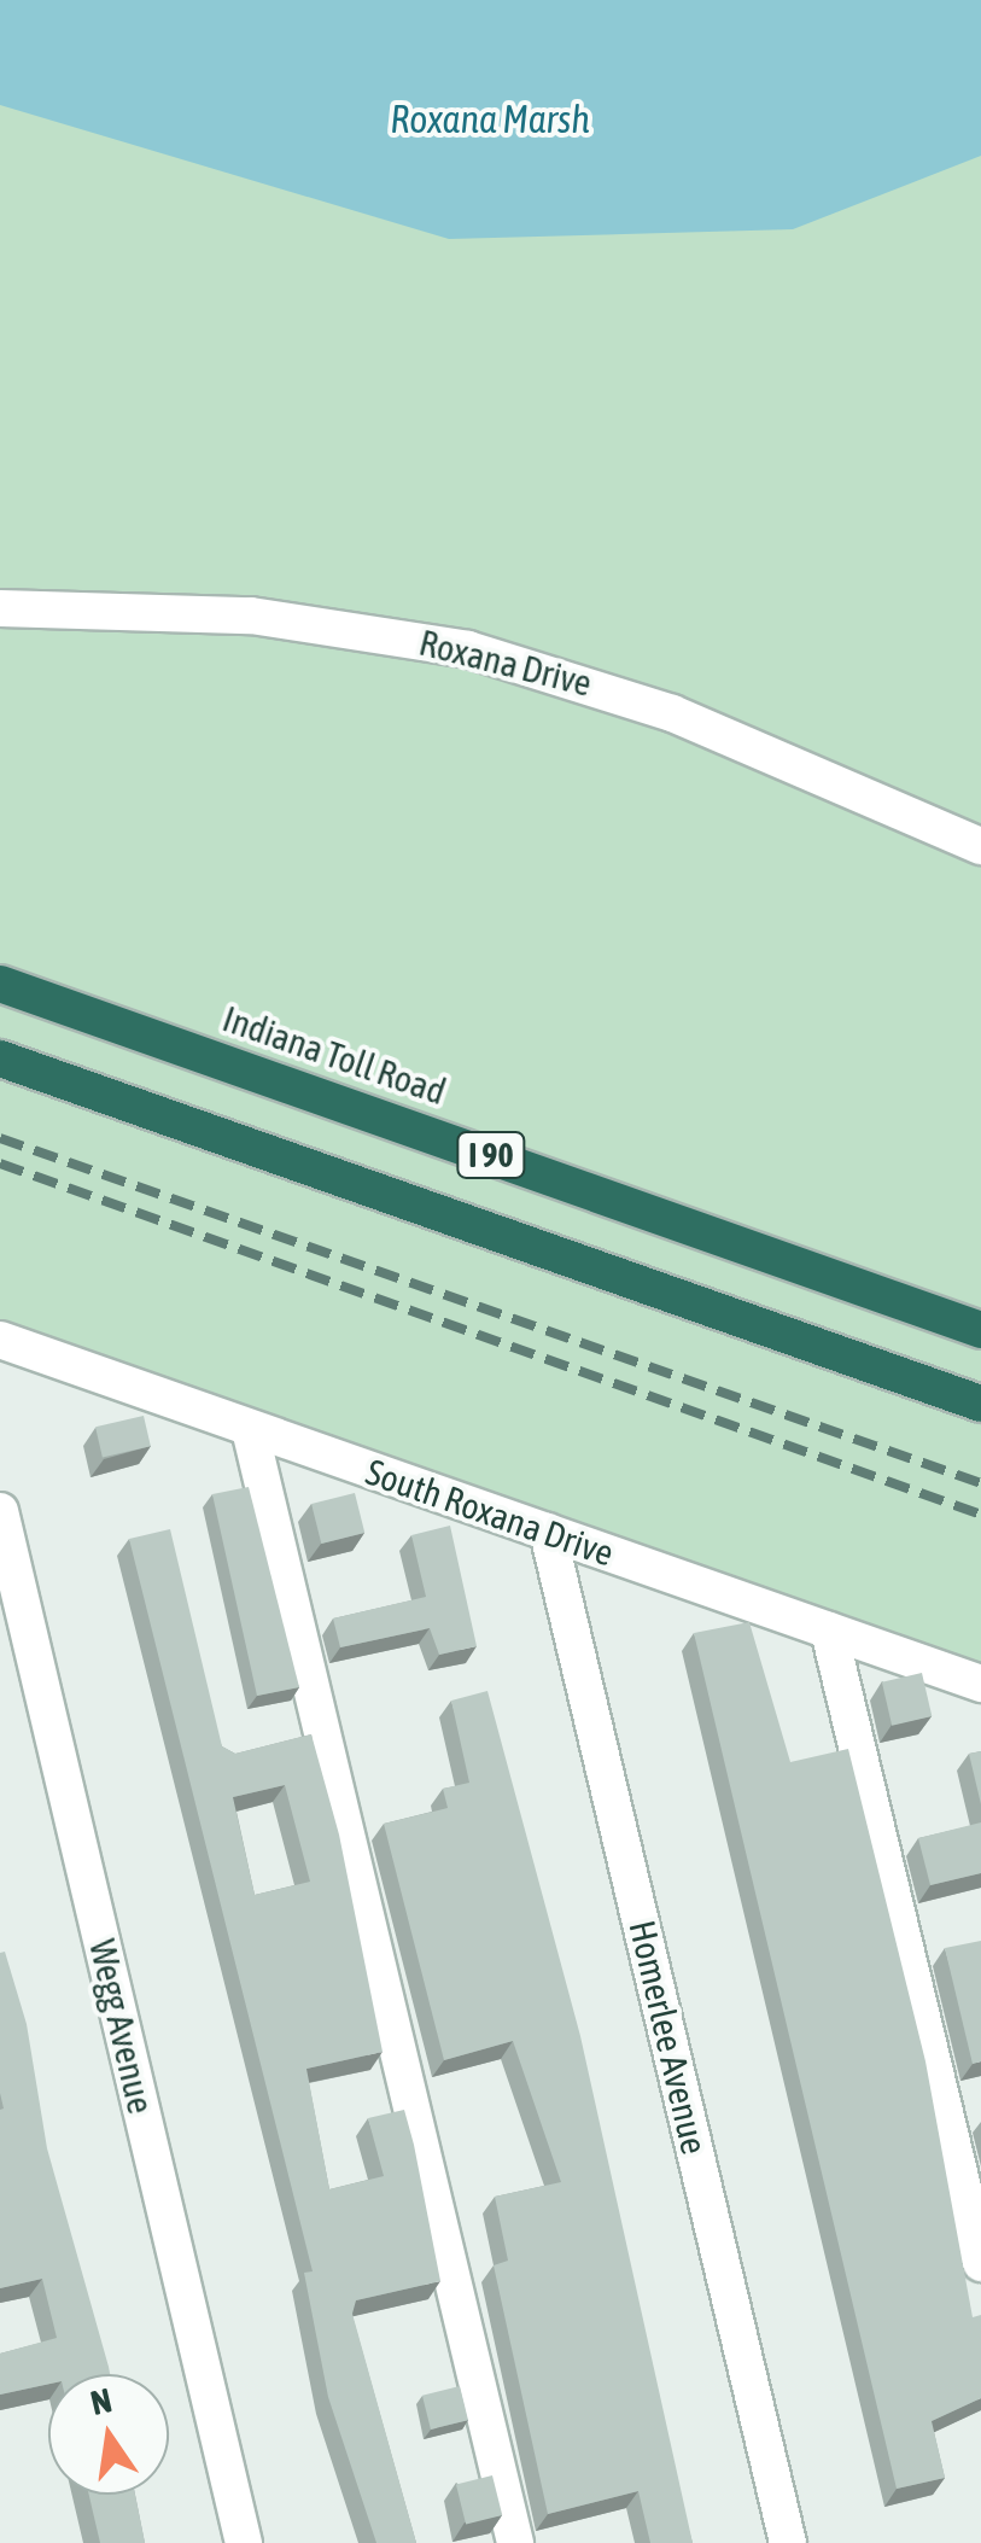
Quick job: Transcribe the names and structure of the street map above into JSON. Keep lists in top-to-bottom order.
{
  "streets": {
    "highway": ["Indiana Toll Road", "I 90"],
    "street": [
      "Roxana Drive",
      "South Roxana Drive",
      "Wegg Avenue",
      "Homerlee Avenue"
    ]
  },
  "crossings": [
    ["South Roxana Drive", "Homerlee Avenue"]
  ],
  "water": ["Roxana Marsh"],
  "north": "top"
}
